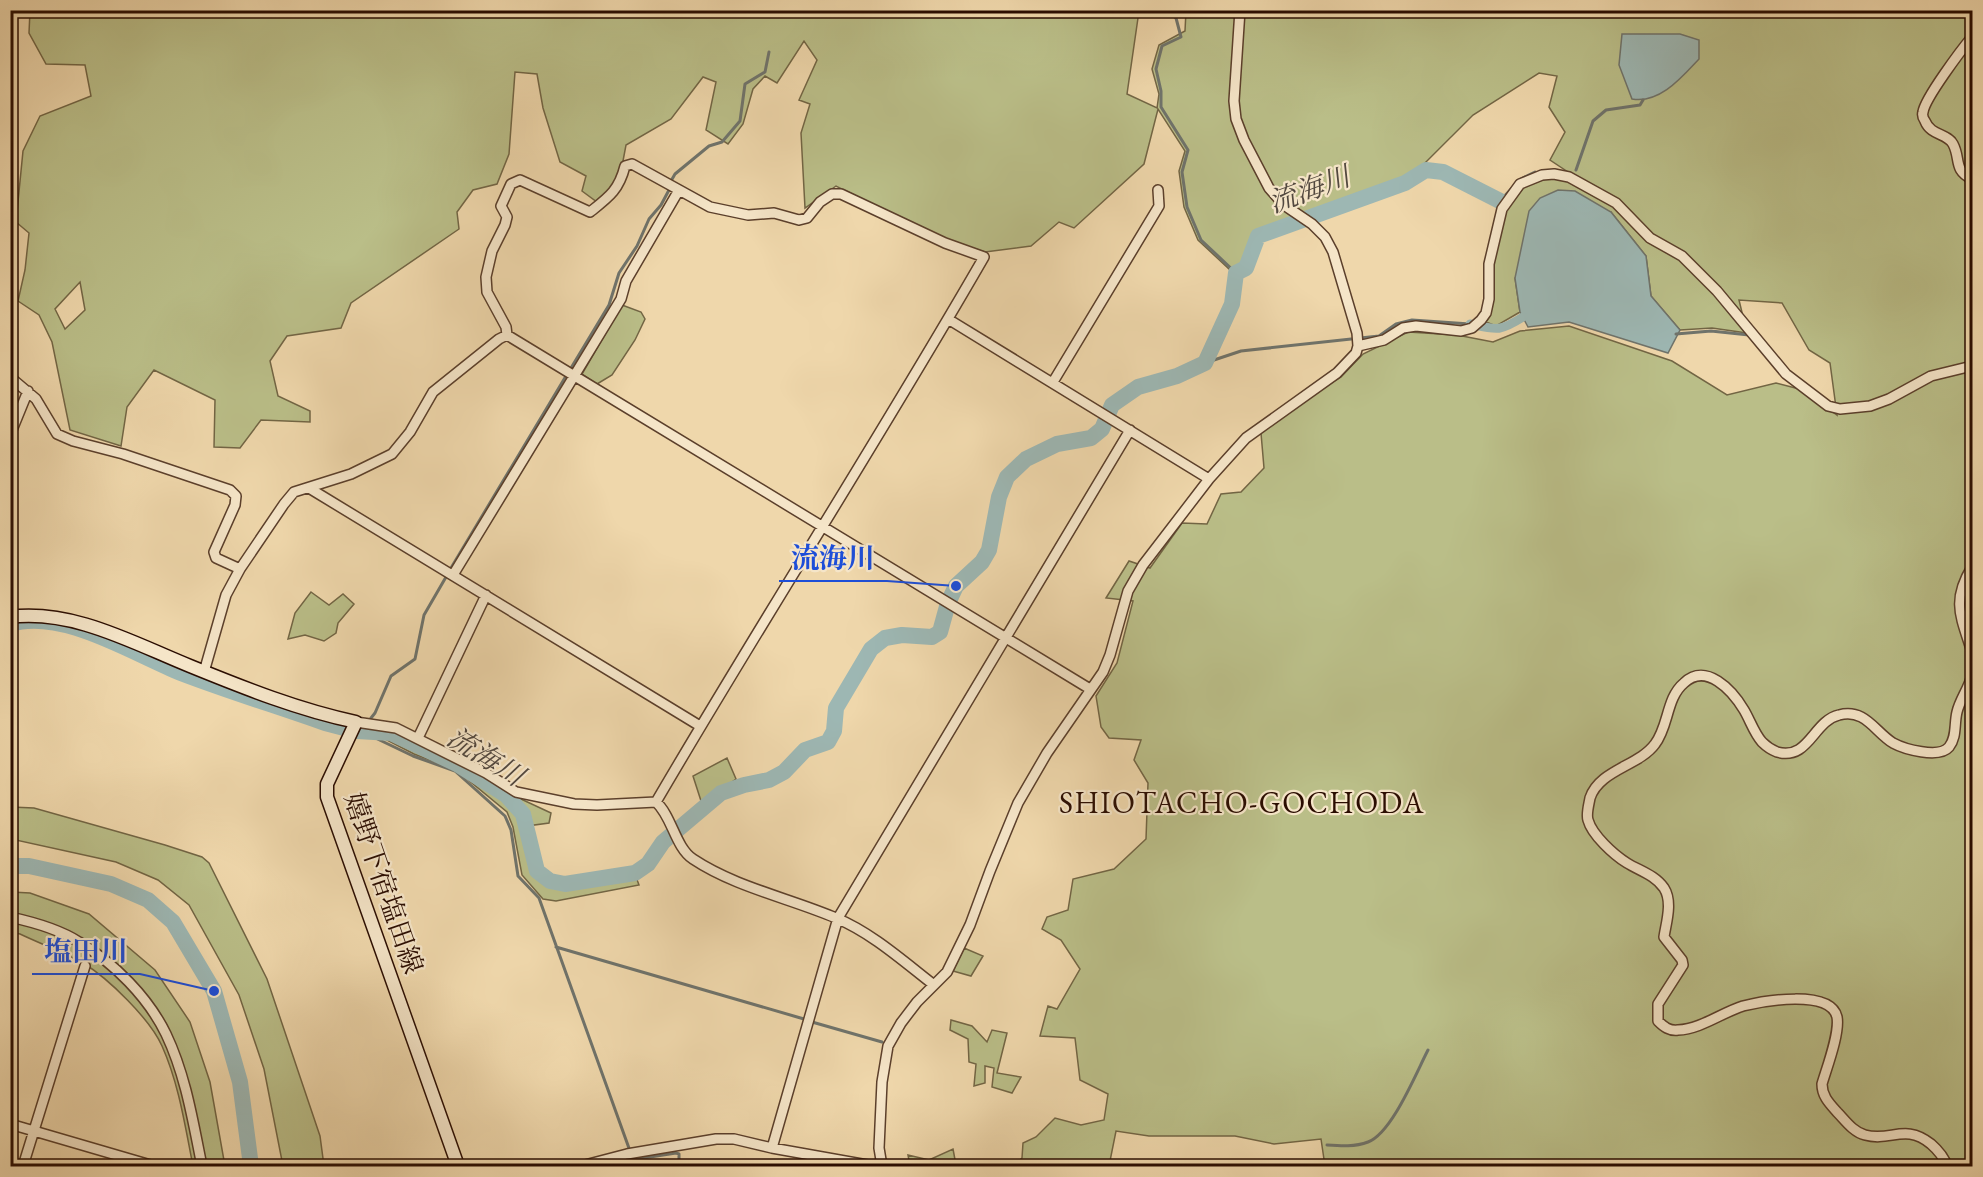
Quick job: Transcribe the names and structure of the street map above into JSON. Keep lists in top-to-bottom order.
{
  "streets": {
    "main road": ["嬉野下宿塩田線"]
  },
  "districts": ["SHIOTACHO-GOCHODA"],
  "water": ["流海川"],
  "places": ["流海川", "塩田川"]
}
